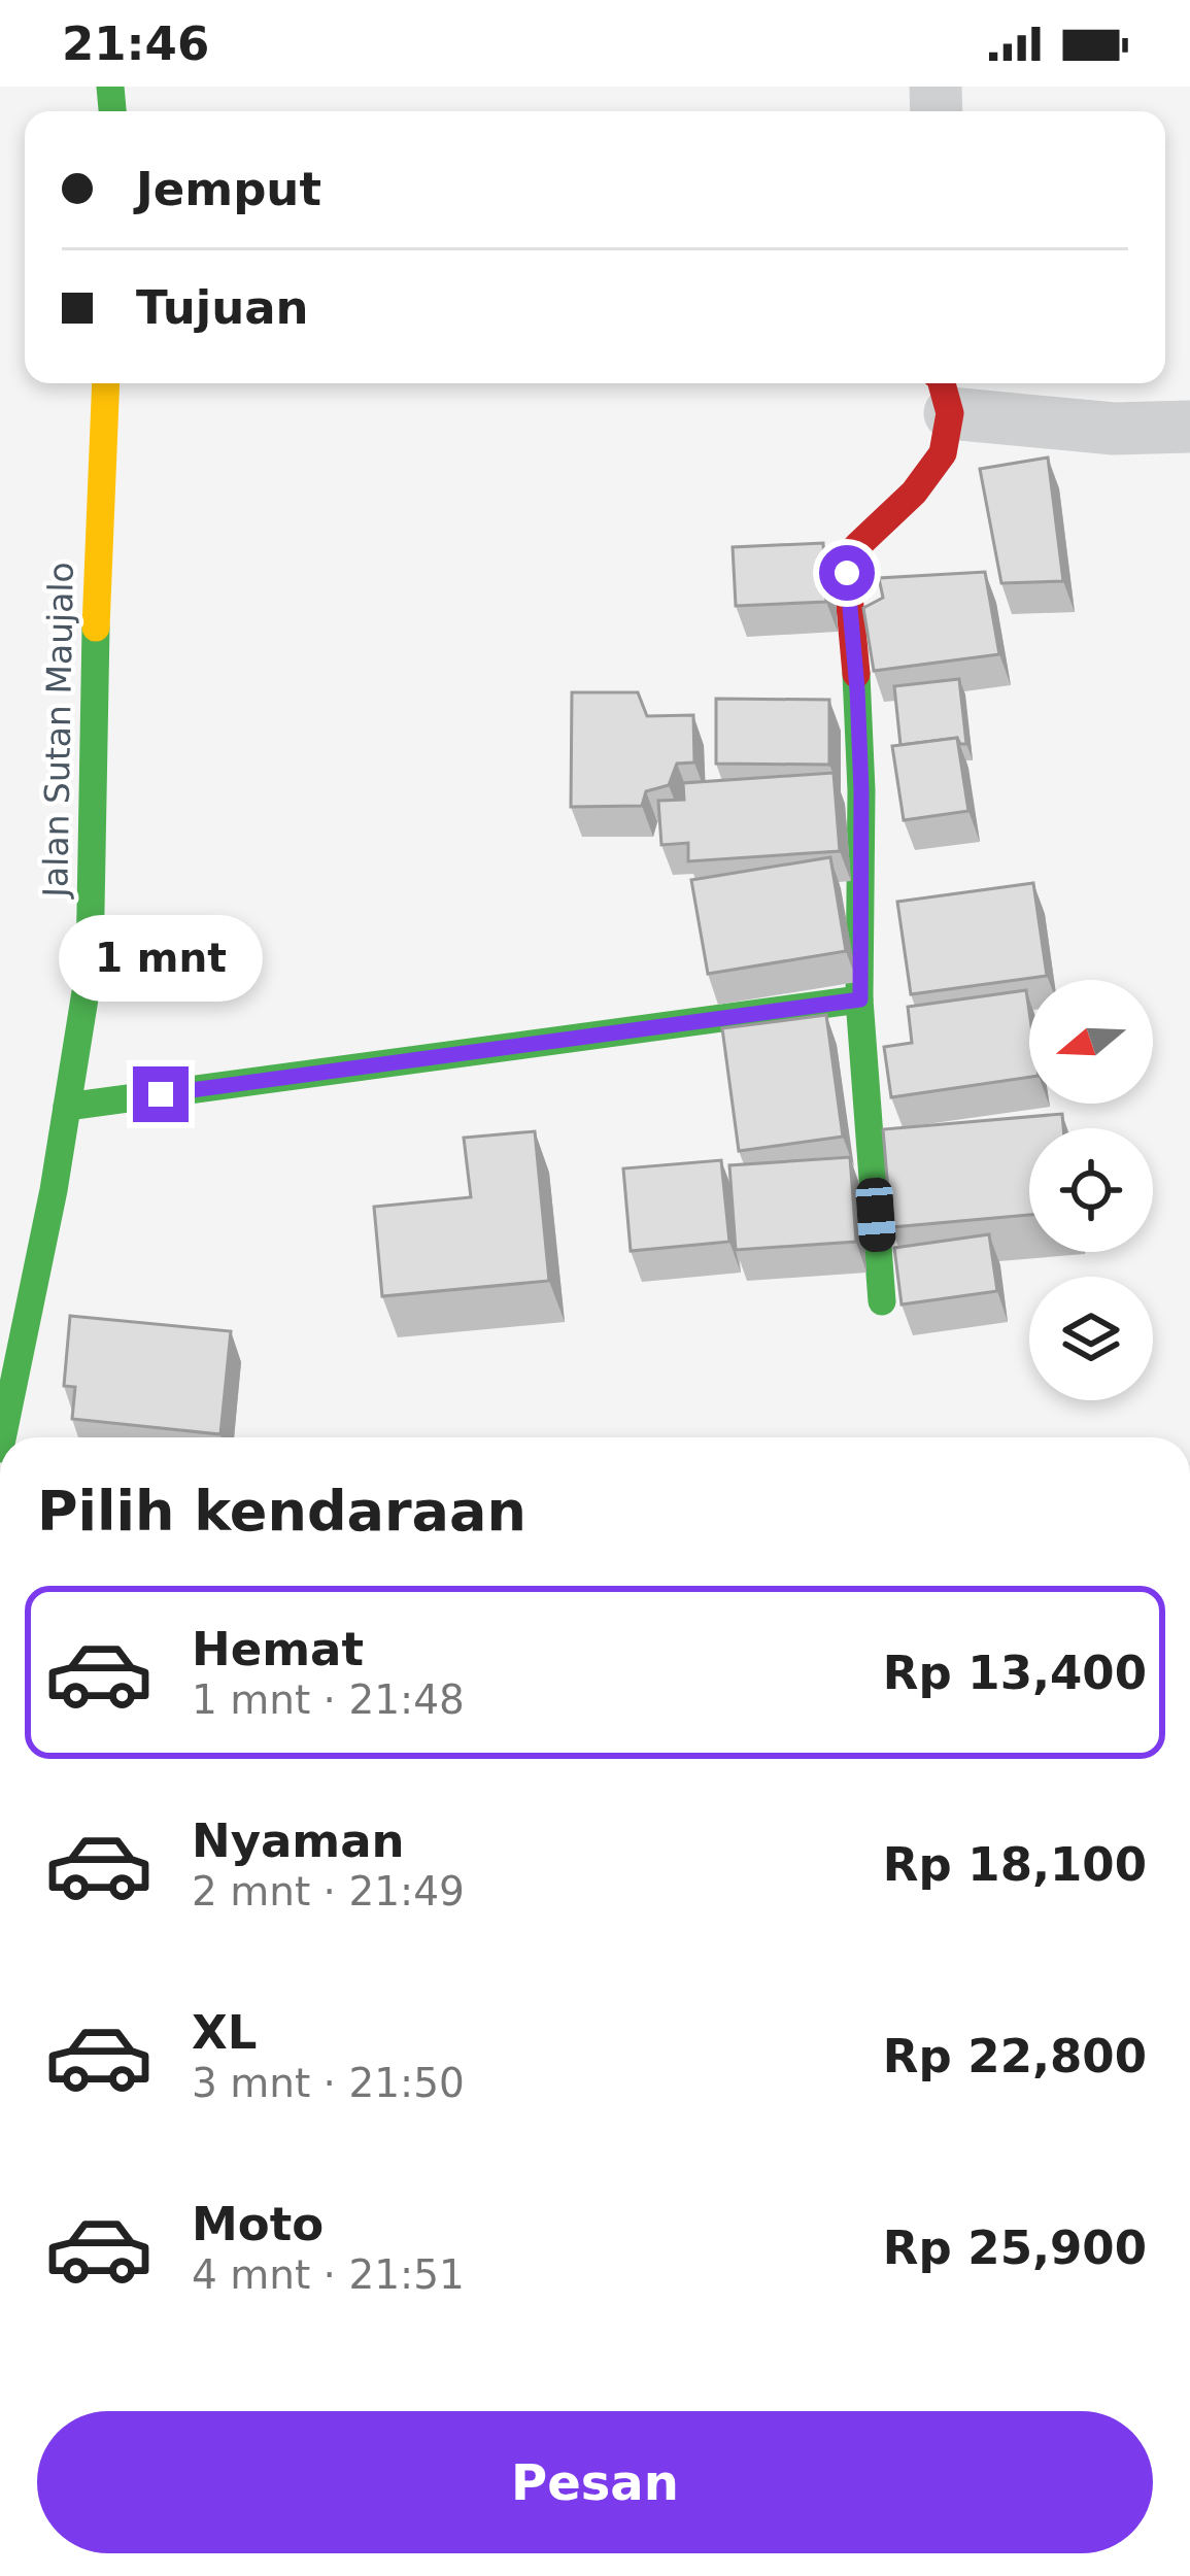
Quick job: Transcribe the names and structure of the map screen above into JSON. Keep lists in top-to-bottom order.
{
  "streets": {
    "street": ["Jalan Sutan Maujalo"]
  },
  "north": "left",
  "page": {
    "status": "21:46",
    "banner": ["Jemput", "Tujuan"],
    "bubble": "1 mnt",
    "heading": "Pilih kendaraan",
    "list": [
      {
        "name": "Hemat",
        "note": "1 mnt · 21:48",
        "value": "Rp 13,400"
      },
      {
        "name": "Nyaman",
        "note": "2 mnt · 21:49",
        "value": "Rp 18,100"
      },
      {
        "name": "XL",
        "note": "3 mnt · 21:50",
        "value": "Rp 22,800"
      },
      {
        "name": "Moto",
        "note": "4 mnt · 21:51",
        "value": "Rp 25,900"
      }
    ],
    "buttons": "Pesan"
  }
}
